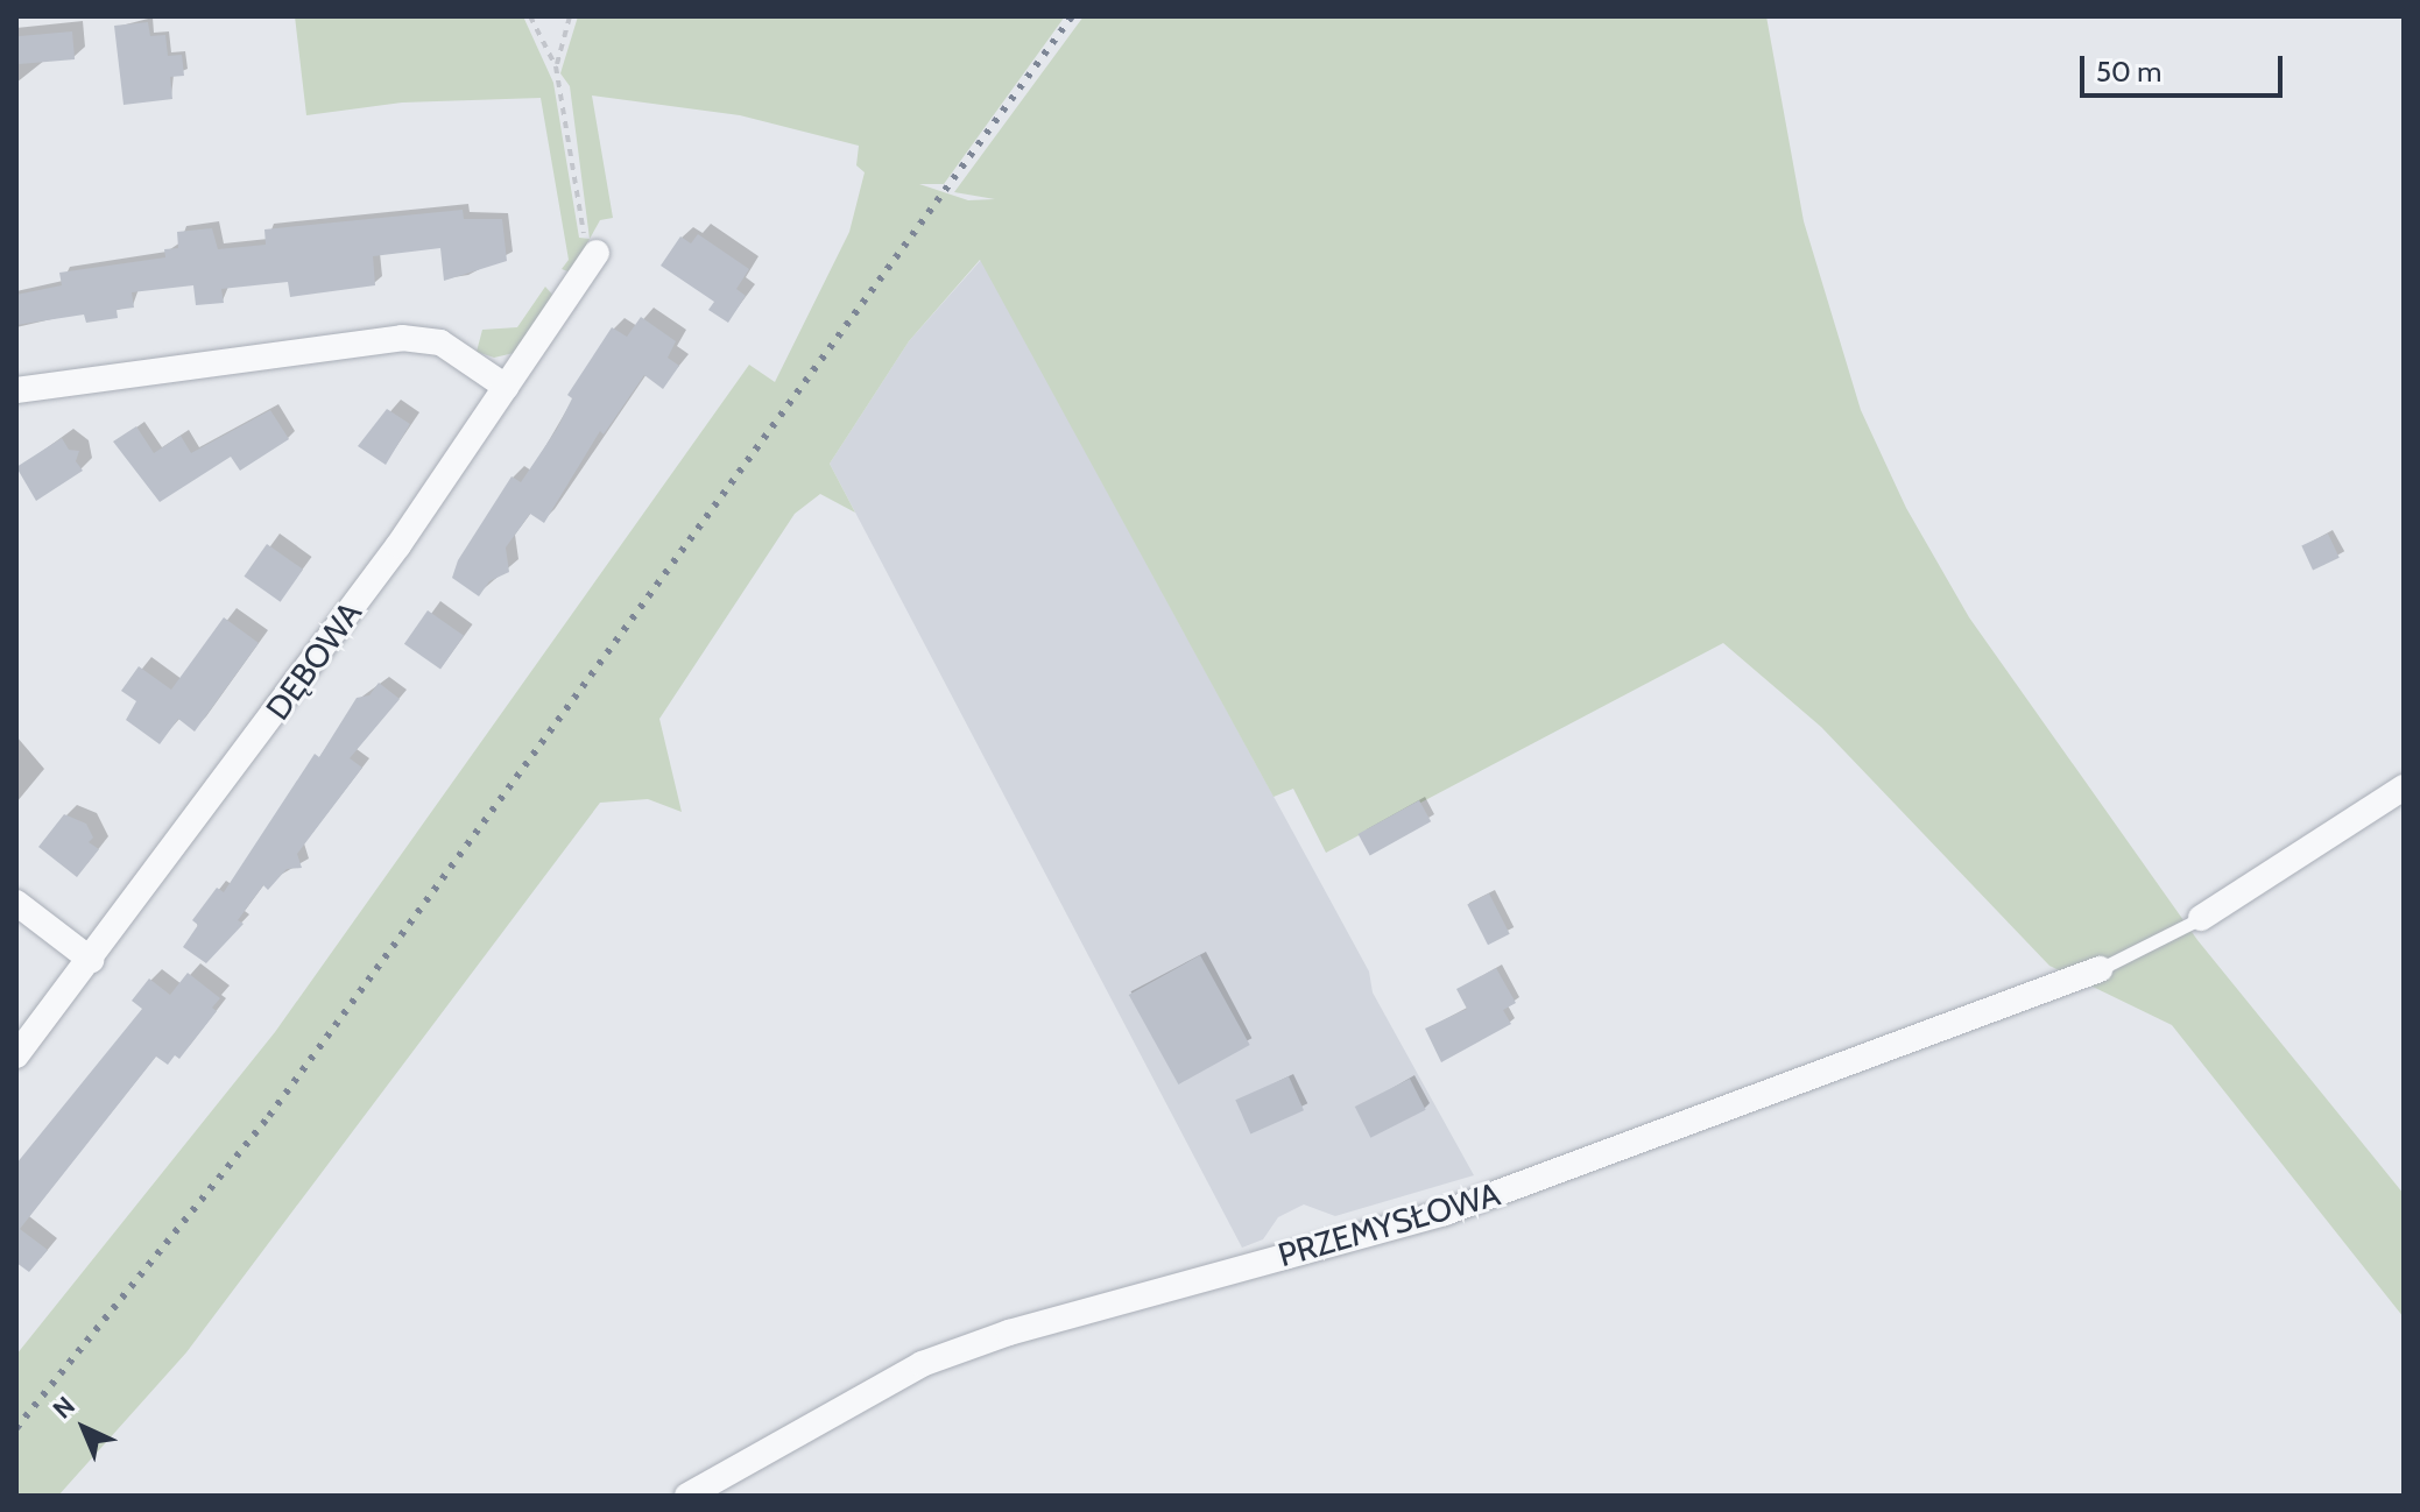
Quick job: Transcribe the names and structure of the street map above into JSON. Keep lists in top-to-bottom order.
{
  "streets": {
    "street": ["DĘBOWA", "PRZEMYSŁOWA"]
  },
  "scale_bar": "50 m",
  "north": "top left"
}
